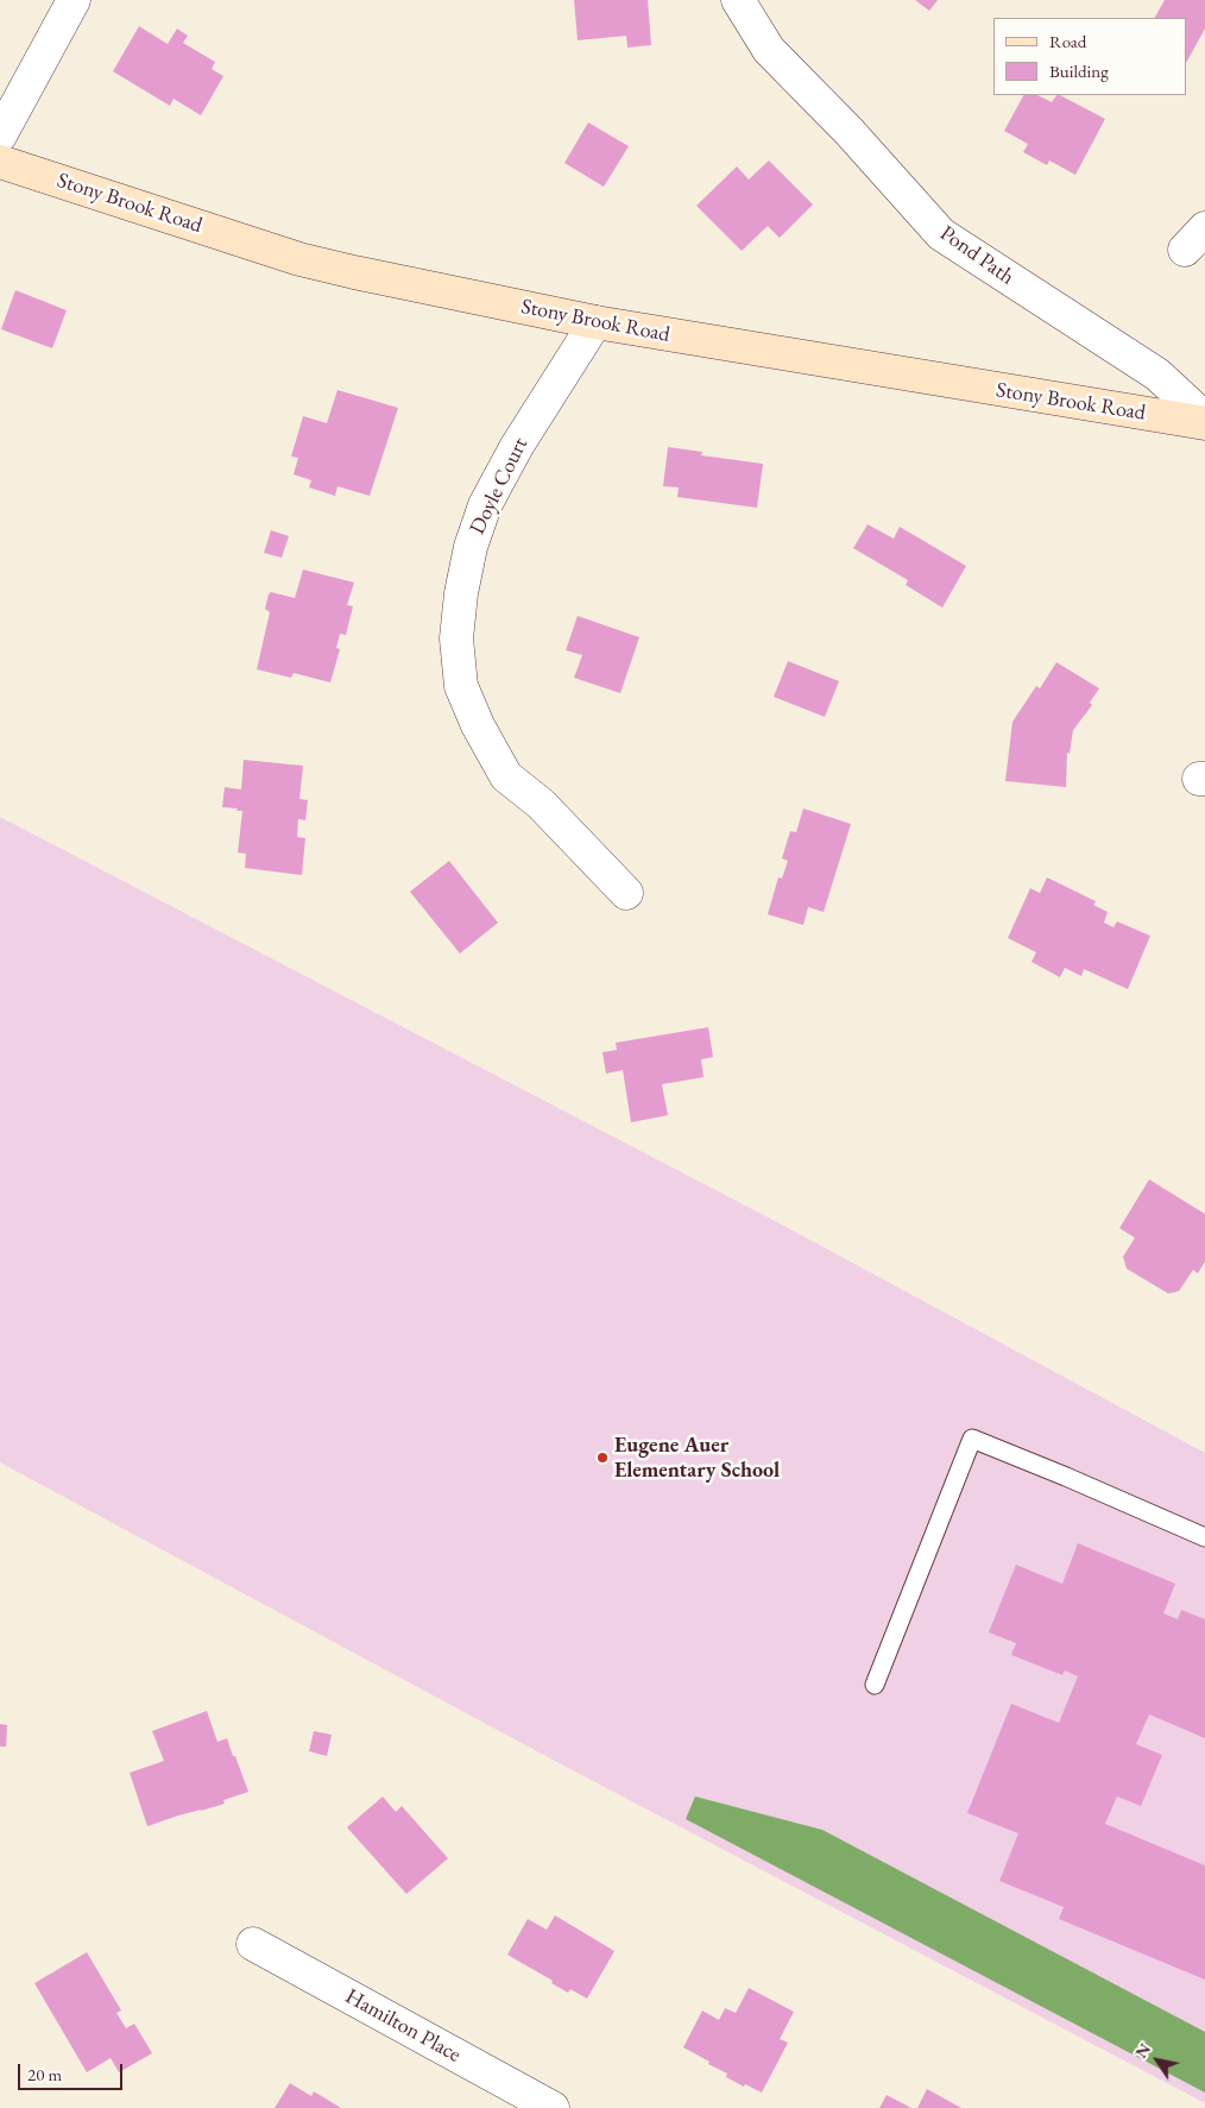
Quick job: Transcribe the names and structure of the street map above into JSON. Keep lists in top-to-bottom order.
{
  "streets": {
    "main road": ["Stony Brook Road"],
    "street": ["Pond Path", "Doyle Court", "Hamilton Place"]
  },
  "crossings": [
    ["Stony Brook Road", "Doyle Court"]
  ],
  "places": ["Eugene Auer Elementary School"],
  "legend": ["Road", "Building"],
  "scale_bar": "20 m",
  "north": "top left"
}
